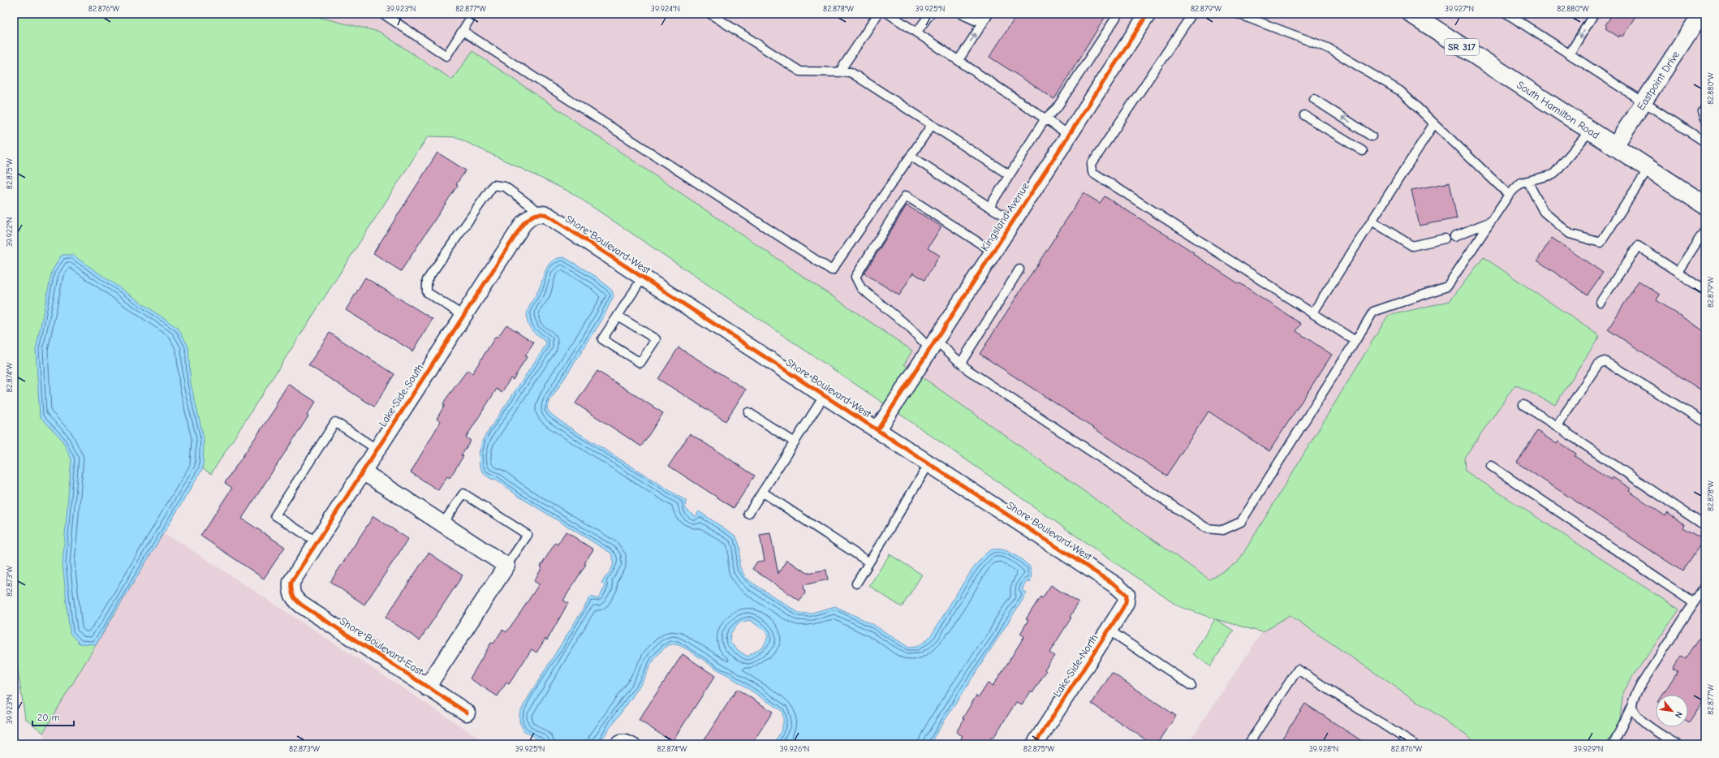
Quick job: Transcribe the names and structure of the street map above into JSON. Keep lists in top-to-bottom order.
{
  "streets": {
    "main road": ["SR 317", "South Hamilton Road"],
    "street": [
      "Eastpoint Drive",
      "Kingsland Avenue",
      "Shore Boulevard West",
      "Lake Side South",
      "Shore Boulevard East",
      "Lake Side North"
    ]
  },
  "crossings": [
    ["Eastpoint Drive", "South Hamilton Road"],
    ["Kingsland Avenue", "Shore Boulevard West"],
    ["Shore Boulevard West", "Lake Side South"],
    ["Shore Boulevard West", "Lake Side North"],
    ["Lake Side South", "Shore Boulevard East"]
  ],
  "scale_bar": "20 m",
  "north": "bottom right",
  "coordinates": [
    "82.876°W",
    "39.923°N",
    "82.877°W",
    "39.924°N",
    "82.878°W",
    "39.925°N",
    "82.879°W",
    "39.927°N",
    "82.880°W",
    "82.875°W",
    "39.922°N",
    "82.874°W",
    "82.873°W",
    "39.926°N",
    "39.928°N",
    "39.929°N"
  ]
}
